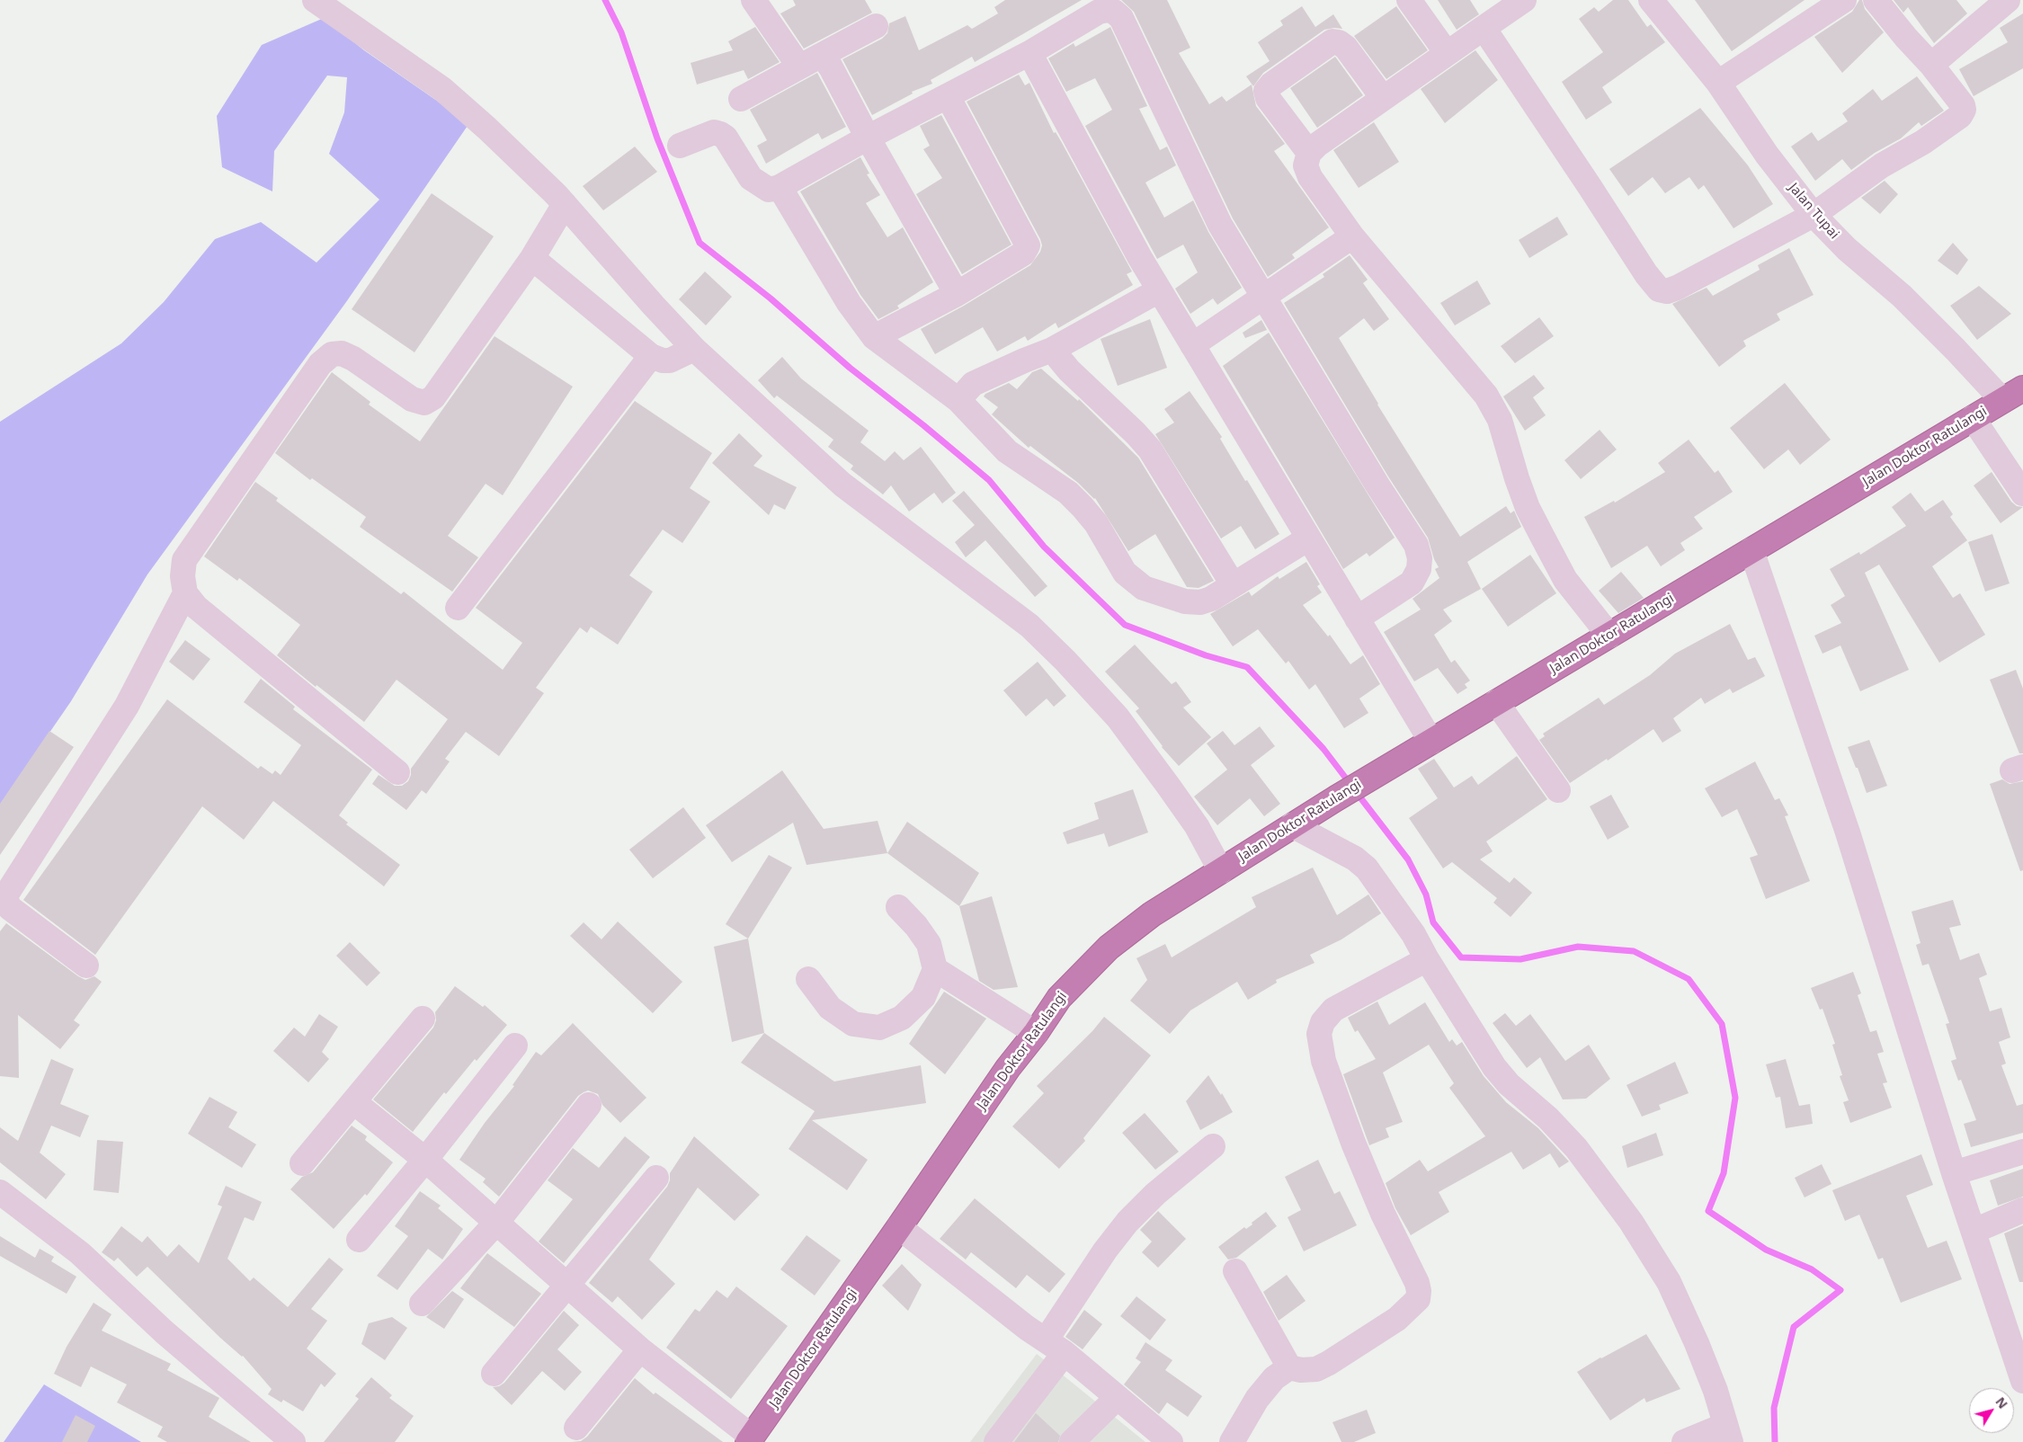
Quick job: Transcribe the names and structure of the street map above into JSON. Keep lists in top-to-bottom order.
{
  "streets": {
    "highway": ["Jalan Doktor Ratulangi"],
    "street": ["Jalan Tupai"]
  },
  "crossings": [
    ["Jalan Tupai", "Jalan Doktor Ratulangi"]
  ],
  "north": "top right"
}
